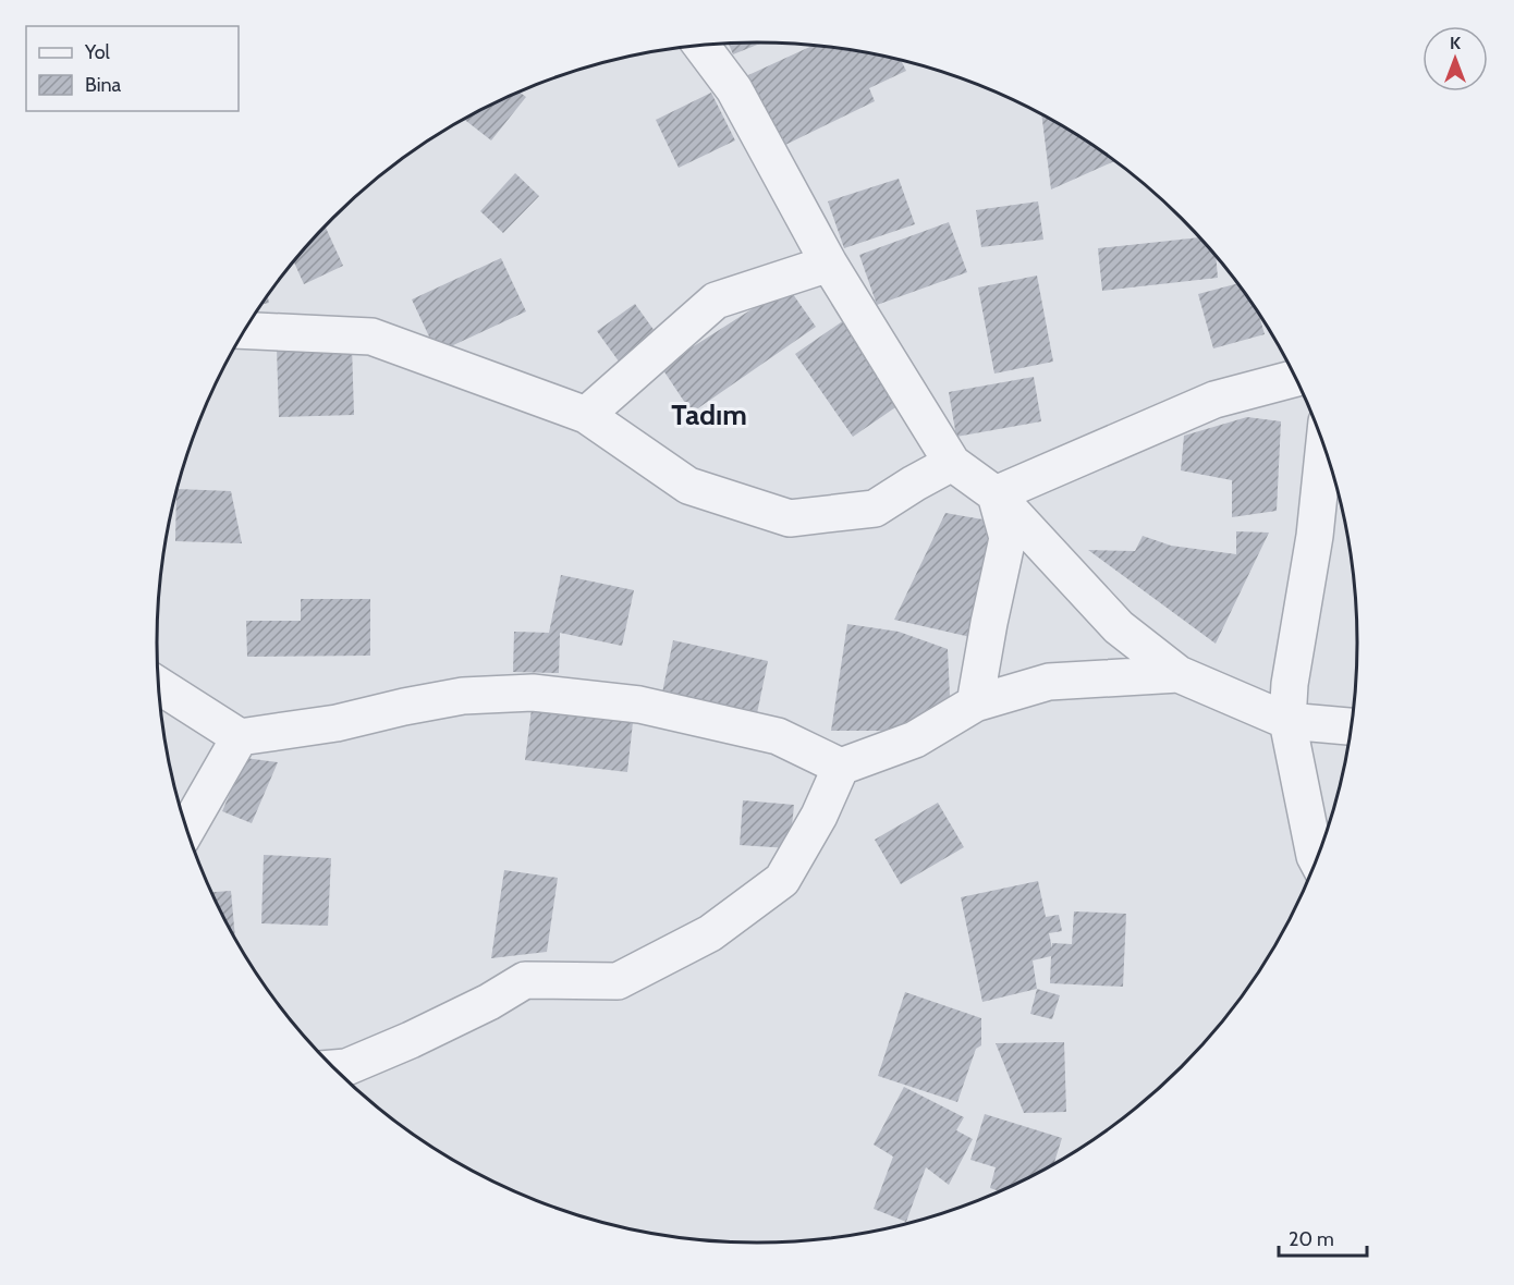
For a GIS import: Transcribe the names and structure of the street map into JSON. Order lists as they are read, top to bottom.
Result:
{
  "districts": ["Tadım"],
  "legend": ["Yol", "Bina"],
  "scale_bar": "20 m",
  "north": "top"
}
